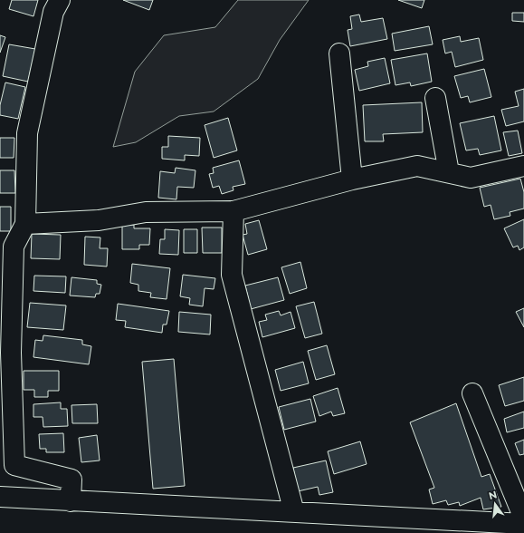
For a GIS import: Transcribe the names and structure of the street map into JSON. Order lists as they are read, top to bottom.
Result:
{
  "north": "top"
}
